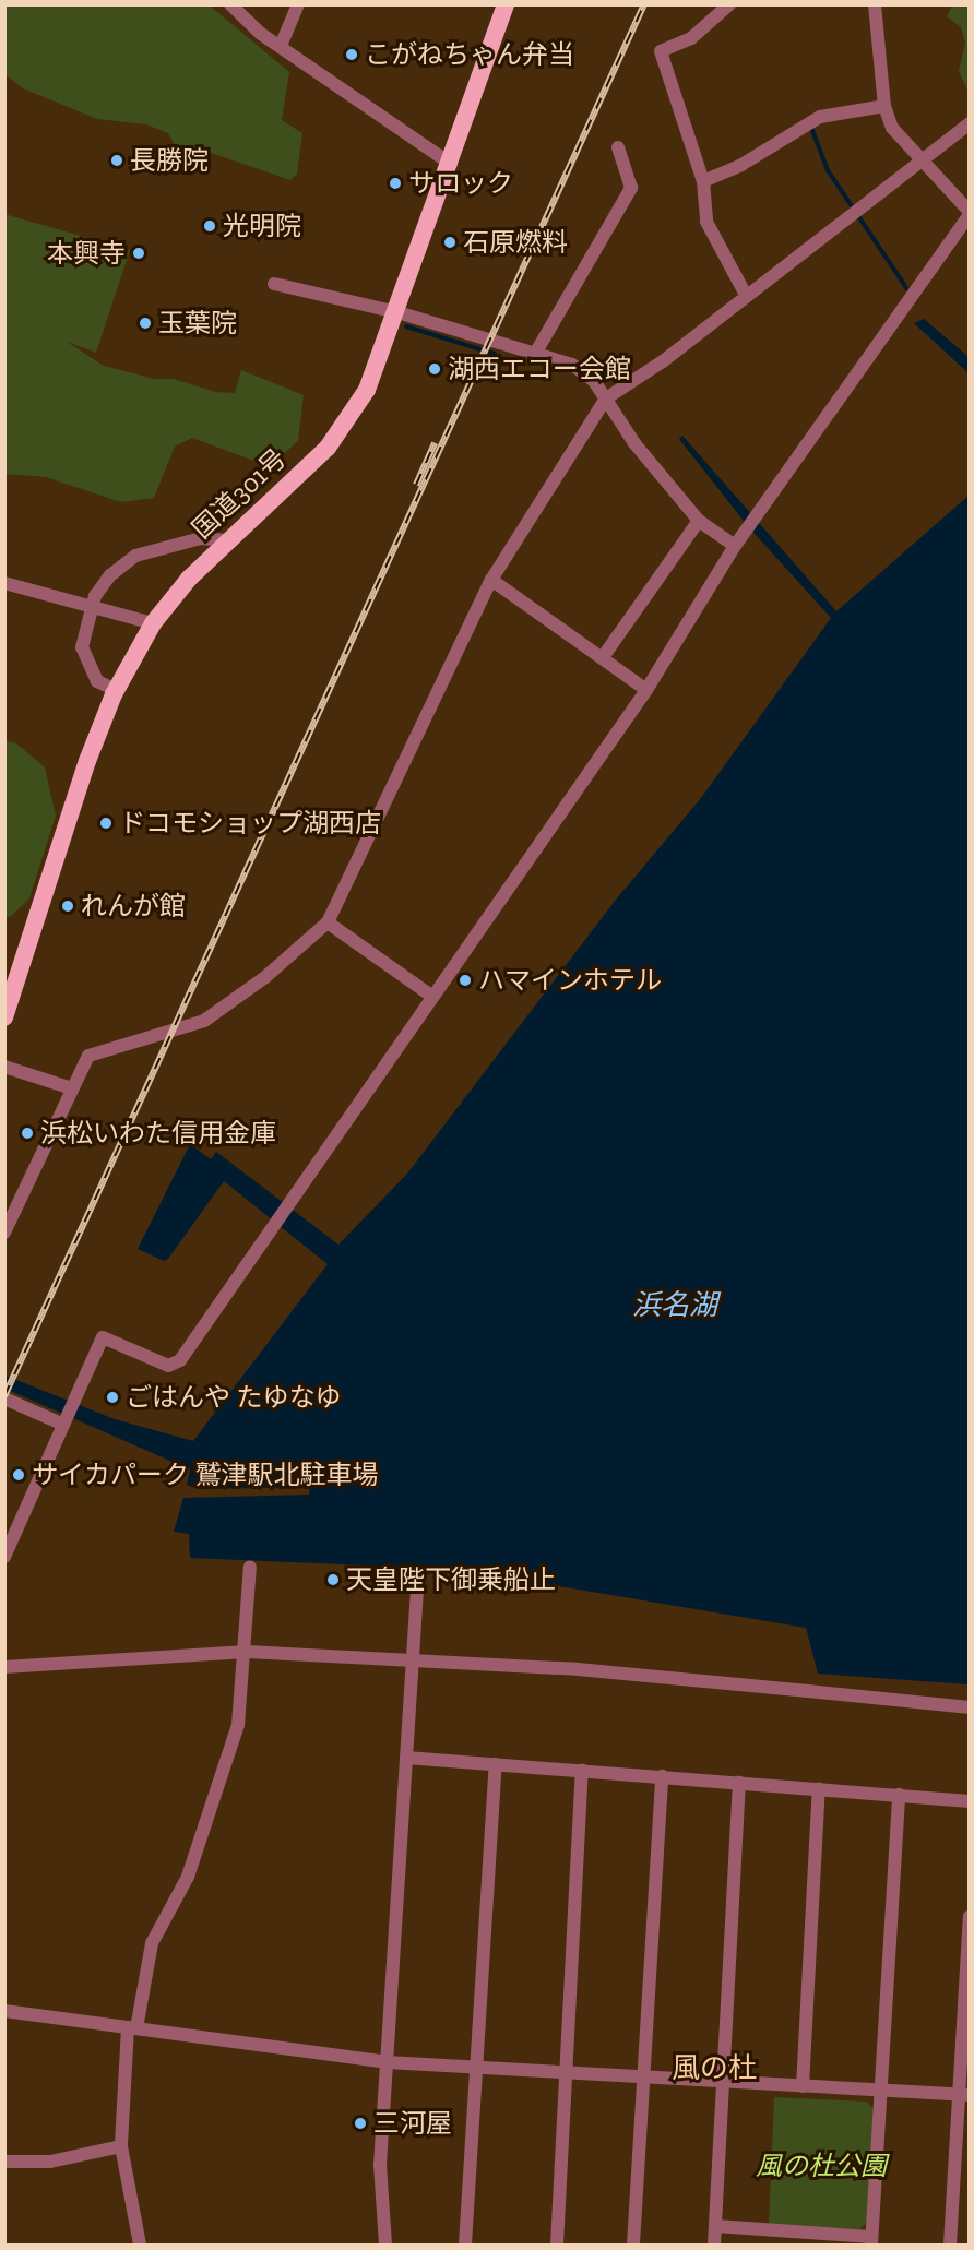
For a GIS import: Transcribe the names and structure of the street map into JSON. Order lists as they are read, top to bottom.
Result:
{
  "streets": {
    "highway": ["国道301号"]
  },
  "districts": ["風の杜"],
  "water": ["浜名湖"],
  "parks": ["風の杜公園"],
  "places": [
    "こがねちゃん弁当",
    "長勝院",
    "サロック",
    "光明院",
    "石原燃料",
    "本興寺",
    "玉葉院",
    "湖西エコー会館",
    "ドコモショップ湖西店",
    "れんが館",
    "ハマインホテル",
    "浜松いわた信用金庫",
    "ごはんや たゆなゆ",
    "サイカパーク 鷲津駅北駐車場",
    "天皇陛下御乗船止",
    "三河屋"
  ]
}
